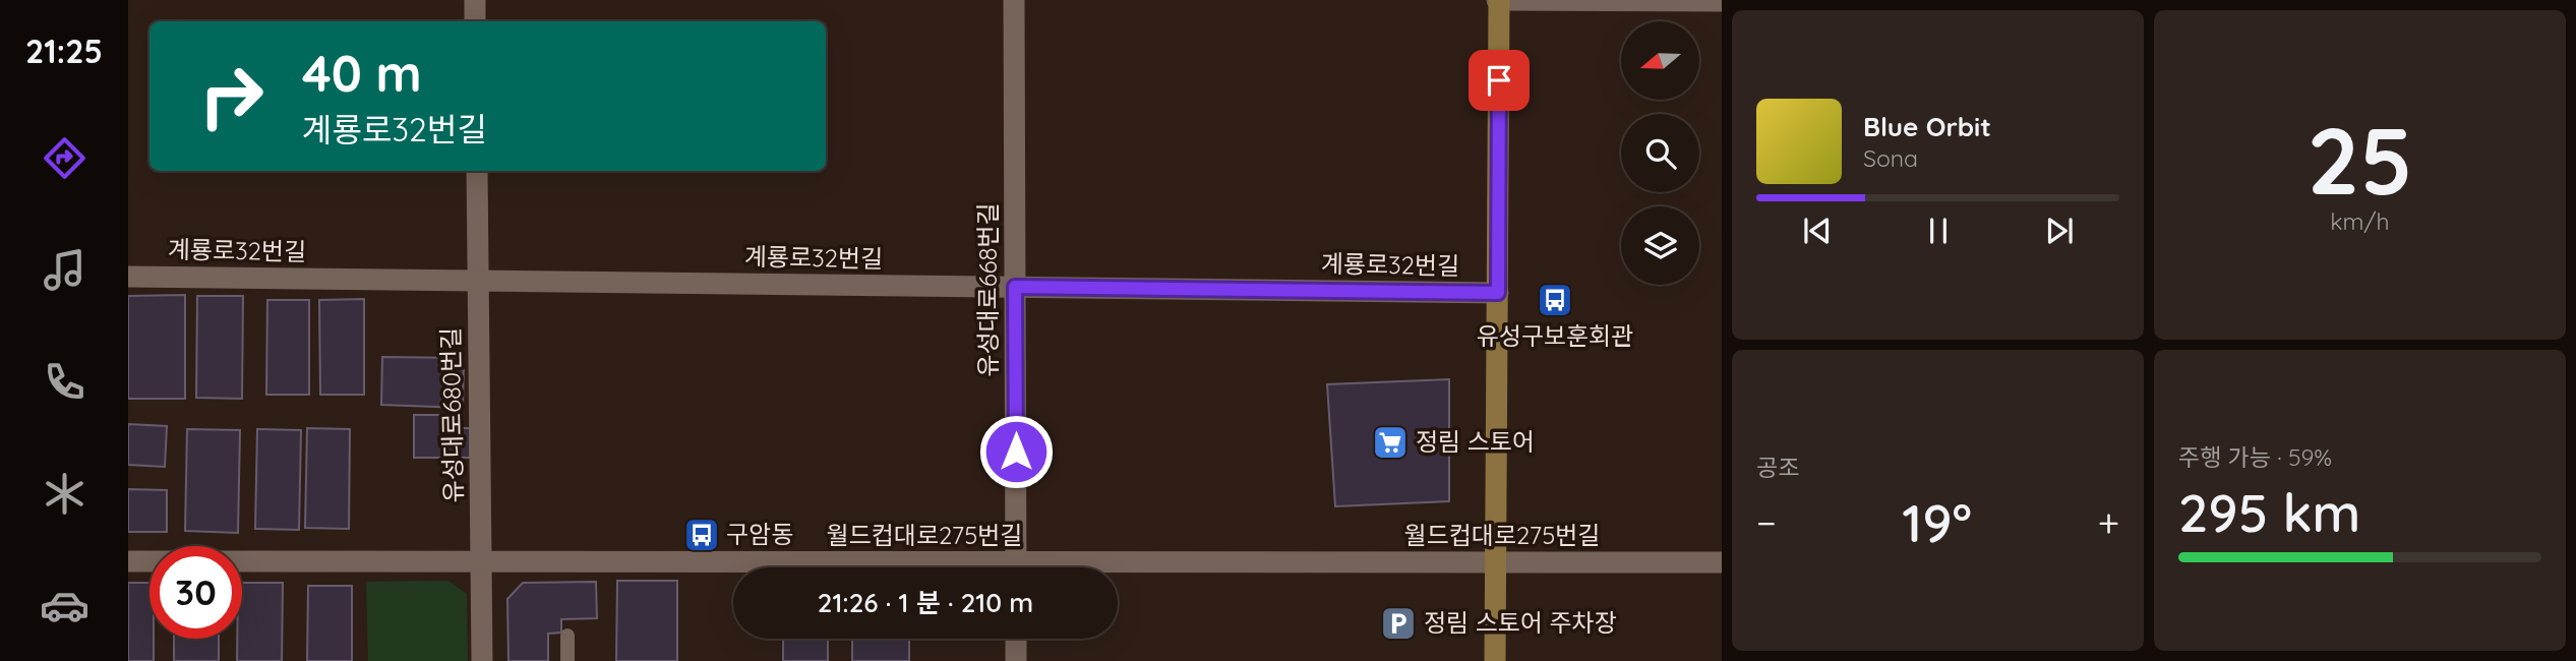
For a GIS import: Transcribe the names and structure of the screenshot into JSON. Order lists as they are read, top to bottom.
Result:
{
  "streets": {
    "street": [
      "계룡로32번길",
      "유성대로668번길",
      "유성대로680번길",
      "월드컵대로275번길"
    ]
  },
  "crossings": [
    ["계룡로32번길", "유성대로668번길"],
    ["계룡로32번길", "유성대로680번길"],
    ["유성대로680번길", "월드컵대로275번길"]
  ],
  "places": {
    "bus stop": ["유성구보훈회관", "구암동"],
    "supermarket": ["정림 스토어"],
    "parking": ["정림 스토어 주차장"]
  },
  "north": "left",
  "page": {
    "tabs": "21:25",
    "tile": [
      ["25", "km/h"],
      "공조",
      ["주행 가능 · 59%", "295 km"]
    ],
    "turn": ["40 m", "계룡로32번길"],
    "song": ["Blue Orbit", "Sona"],
    "heat": ["−", "19°", "+"],
    "limit": "30",
    "trip": "21:26 · 1 분 · 210 m"
  }
}
